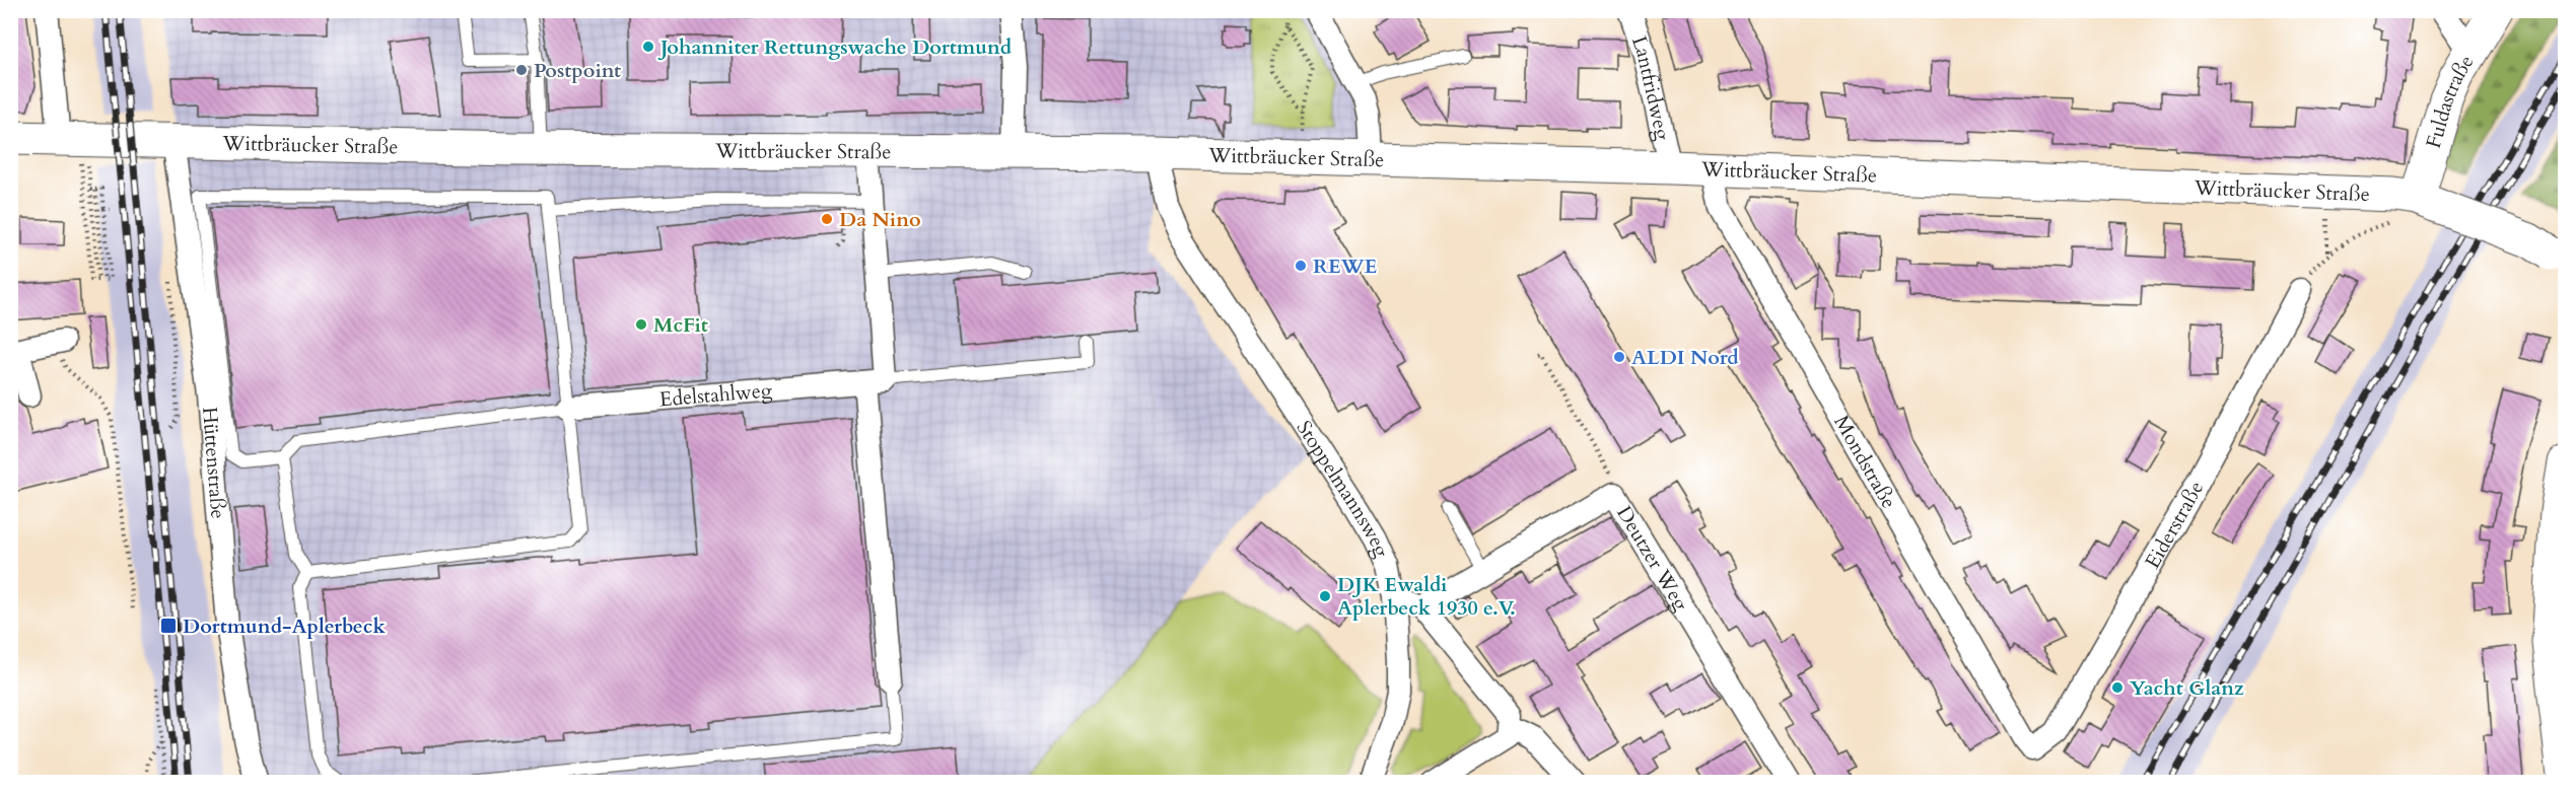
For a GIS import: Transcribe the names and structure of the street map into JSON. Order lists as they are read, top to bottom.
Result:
{
  "streets": {
    "main road": ["Fuldastraße", "Wittbräucker Straße"],
    "street": [
      "Lantfridweg",
      "Edelstahlweg",
      "Hüttenstraße",
      "Mondstraße",
      "Stoppelmannsweg",
      "Eiderstraße",
      "Deutzer Weg"
    ]
  },
  "crossings": [
    ["Lantfridweg", "Wittbräucker Straße"],
    ["Fuldastraße", "Wittbräucker Straße"],
    ["Wittbräucker Straße", "Hüttenstraße"],
    ["Wittbräucker Straße", "Mondstraße"],
    ["Wittbräucker Straße", "Stoppelmannsweg"],
    ["Mondstraße", "Eiderstraße"]
  ],
  "places": {
    "other": [
      "Johanniter Rettungswache Dortmund",
      "Postpoint",
      "Da Nino",
      "REWE",
      "McFit",
      "ALDI Nord",
      "DJK Ewaldi Aplerbeck 1930 e.V.",
      "Yacht Glanz"
    ],
    "transit": ["Dortmund-Aplerbeck"]
  }
}
